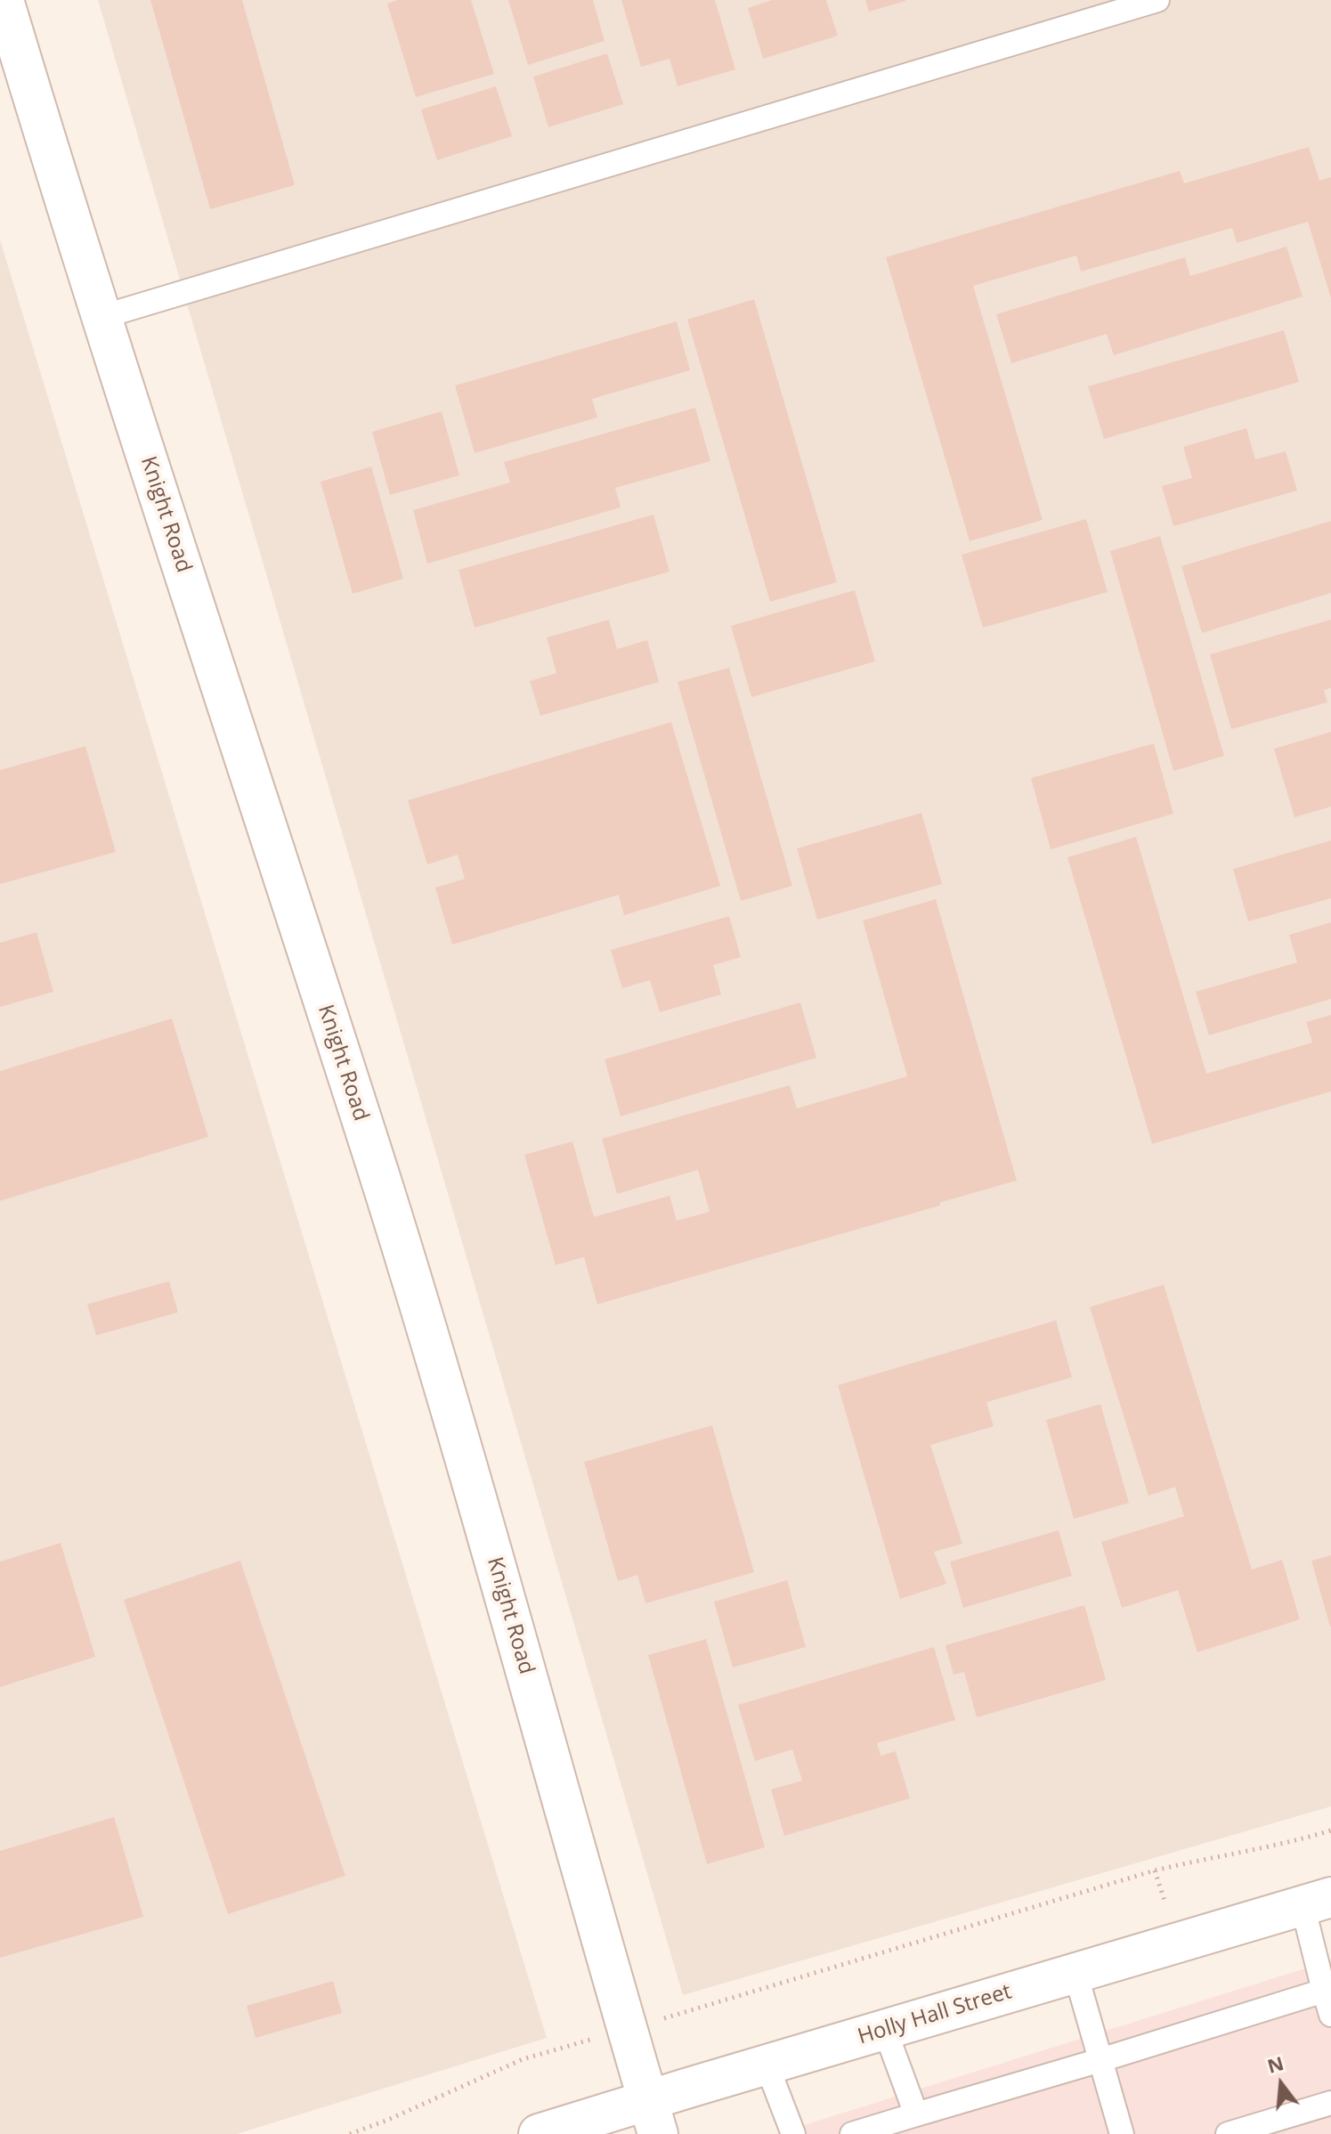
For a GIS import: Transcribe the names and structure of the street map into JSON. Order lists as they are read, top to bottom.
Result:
{
  "streets": {
    "street": ["Knight Road", "Holly Hall Street"]
  },
  "crossings": [
    ["Knight Road", "Holly Hall Street"]
  ],
  "north": "top"
}
